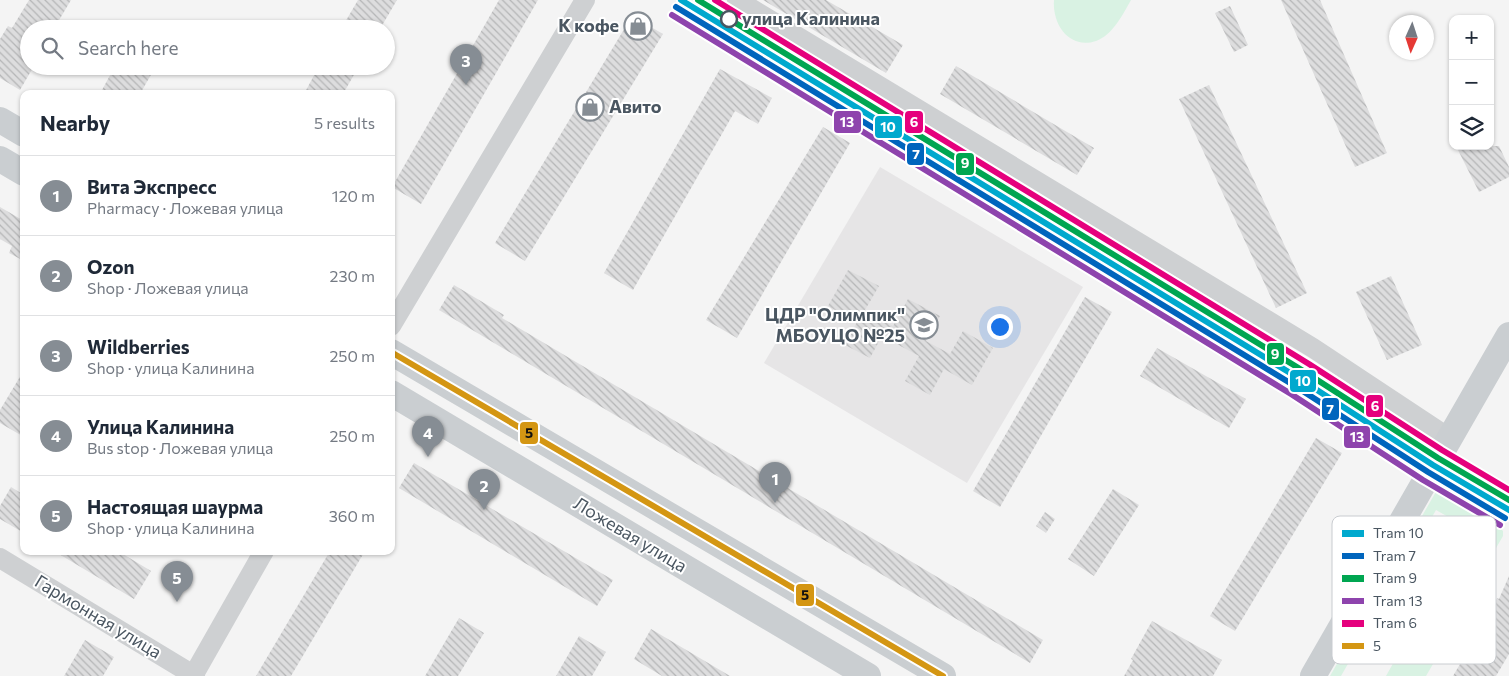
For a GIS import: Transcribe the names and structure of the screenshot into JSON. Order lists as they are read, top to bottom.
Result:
{
  "streets": {
    "main road": ["Ложевая улица"],
    "street": ["Гармонная улица"]
  },
  "places": {
    "other": ["улица Калинина"],
    "shop": ["К кофе", "Авито"],
    "school or university": ["ЦДР \"Олимпик\" МБОУЦО №25"]
  },
  "lines": [
    "tram line 10",
    "tram line 9",
    "tram line 6",
    "tram line 7",
    "tram line 13",
    "transit line 5"
  ],
  "legend": [
    "Tram 10",
    "Tram 7",
    "Tram 9",
    "Tram 13",
    "Tram 6",
    "5"
  ],
  "north": "bottom",
  "page": {
    "map_buttons": ["+", "−"],
    "search": "Search here",
    "pins": [
      "3",
      "4",
      "1",
      "2",
      "5"
    ],
    "heading": ["Nearby", "5 results"],
    "list": [
      {
        "mark": "1",
        "name": "Вита Экспресс",
        "note": "Pharmacy · Ложевая улица",
        "value": "120 m"
      },
      {
        "mark": "2",
        "name": "Ozon",
        "note": "Shop · Ложевая улица",
        "value": "230 m"
      },
      {
        "mark": "3",
        "name": "Wildberries",
        "note": "Shop · улица Калинина",
        "value": "250 m"
      },
      {
        "mark": "4",
        "name": "Улица Калинина",
        "note": "Bus stop · Ложевая улица",
        "value": "250 m"
      },
      {
        "mark": "5",
        "name": "Настоящая шаурма",
        "note": "Shop · улица Калинина",
        "value": "360 m"
      }
    ]
  }
}
